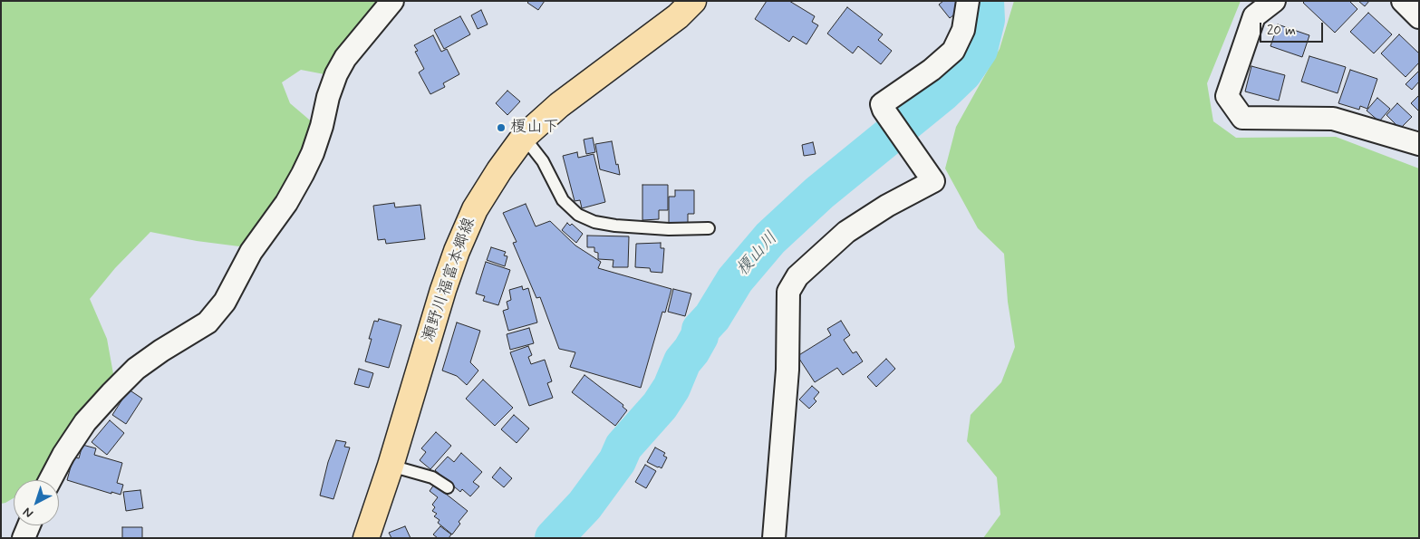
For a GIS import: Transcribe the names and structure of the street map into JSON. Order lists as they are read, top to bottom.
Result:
{
  "streets": {
    "main road": ["瀬野川福富本郷線"]
  },
  "water": ["榎山川"],
  "places": ["榎山下"],
  "scale_bar": "20 m",
  "north": "bottom left"
}
